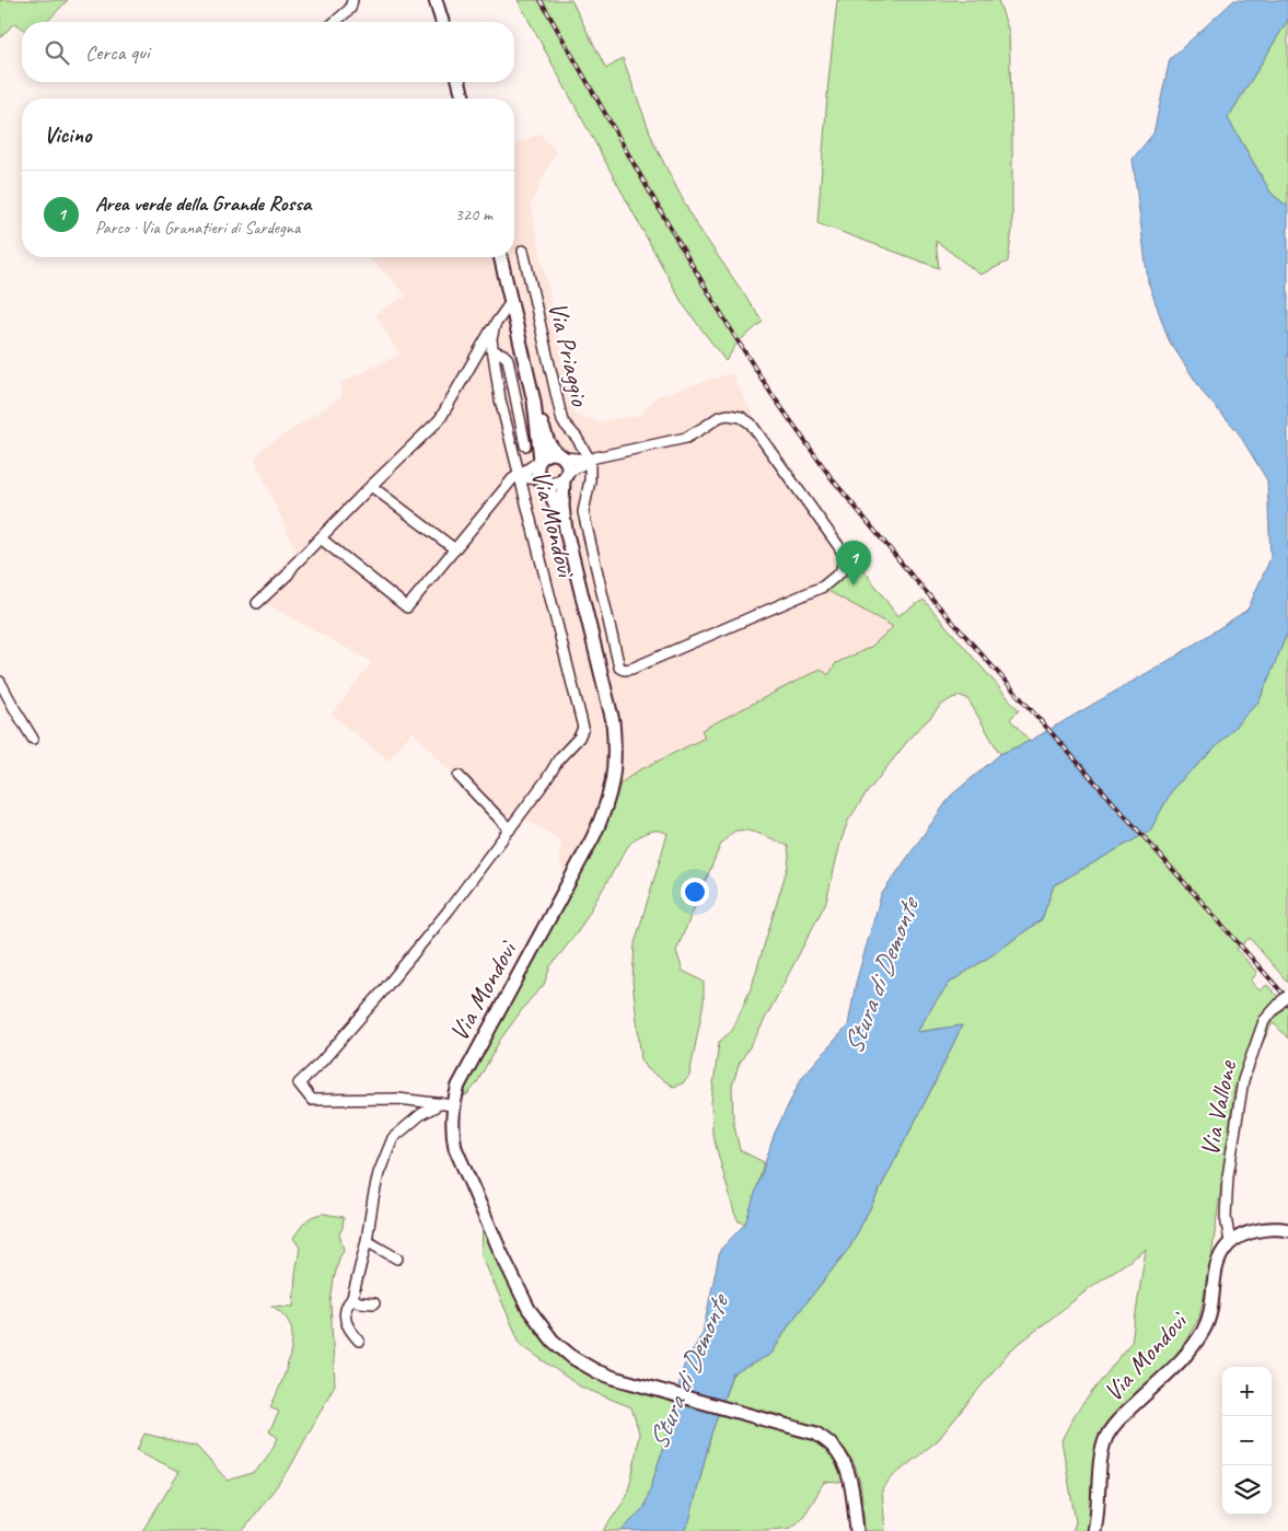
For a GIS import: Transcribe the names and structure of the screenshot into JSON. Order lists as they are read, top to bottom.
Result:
{
  "streets": {
    "main road": ["Via Mondovì"],
    "street": ["Via Priaggio", "Via Vallone"]
  },
  "crossings": [
    ["Via Mondovì", "Via Vallone"]
  ],
  "water": ["Stura di Demonte"],
  "page": {
    "search": "Cerca qui",
    "heading": "Vicino",
    "list": [
      {
        "mark": "1",
        "name": "Area verde della Grande Rossa",
        "note": "Parco · Via Granatieri di Sardegna",
        "value": "320 m"
      }
    ],
    "pins": "1",
    "map_buttons": ["+", "−"]
  }
}
